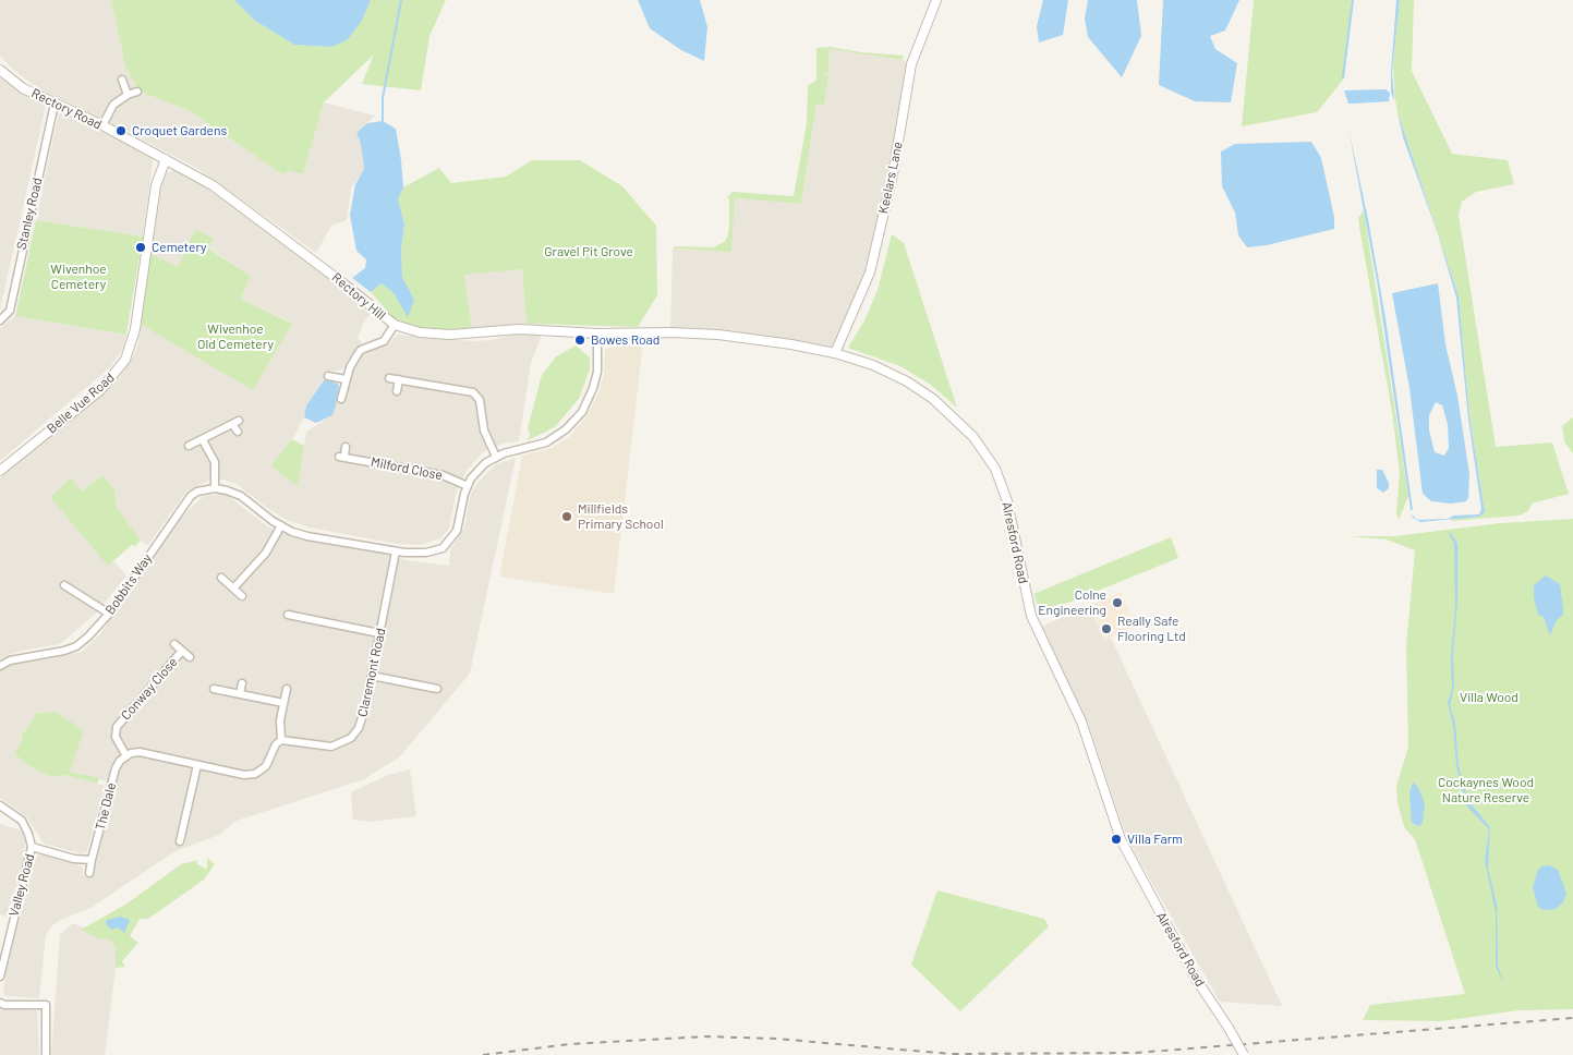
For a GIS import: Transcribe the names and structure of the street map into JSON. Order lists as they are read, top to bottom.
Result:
{
  "streets": {
    "street": [
      "Rectory Road",
      "Keelars Lane",
      "Stanley Road",
      "Rectory Hill",
      "Belle Vue Road",
      "Milford Close",
      "Alresford Road",
      "Bobbits Way",
      "Claremont Road",
      "Conway Close",
      "The Dale",
      "Valley Road"
    ]
  },
  "crossings": [
    ["Rectory Road", "Stanley Road"],
    ["Rectory Road", "Rectory Hill"],
    ["Rectory Road", "Belle Vue Road"],
    ["Keelars Lane", "Alresford Road"],
    ["Rectory Hill", "Belle Vue Road"],
    ["Rectory Hill", "Alresford Road"],
    ["Conway Close", "The Dale"]
  ],
  "parks": [
    "Gravel Pit Grove",
    "Wivenhoe Cemetery",
    "Wivenhoe Old Cemetery",
    "Villa Wood",
    "Cockaynes Wood Nature Reserve"
  ],
  "places": [
    "Croquet Gardens",
    "Cemetery",
    "Bowes Road",
    "Millfields Primary School",
    "Colne Engineering",
    "Really Safe Flooring Ltd",
    "Villa Farm"
  ]
}
